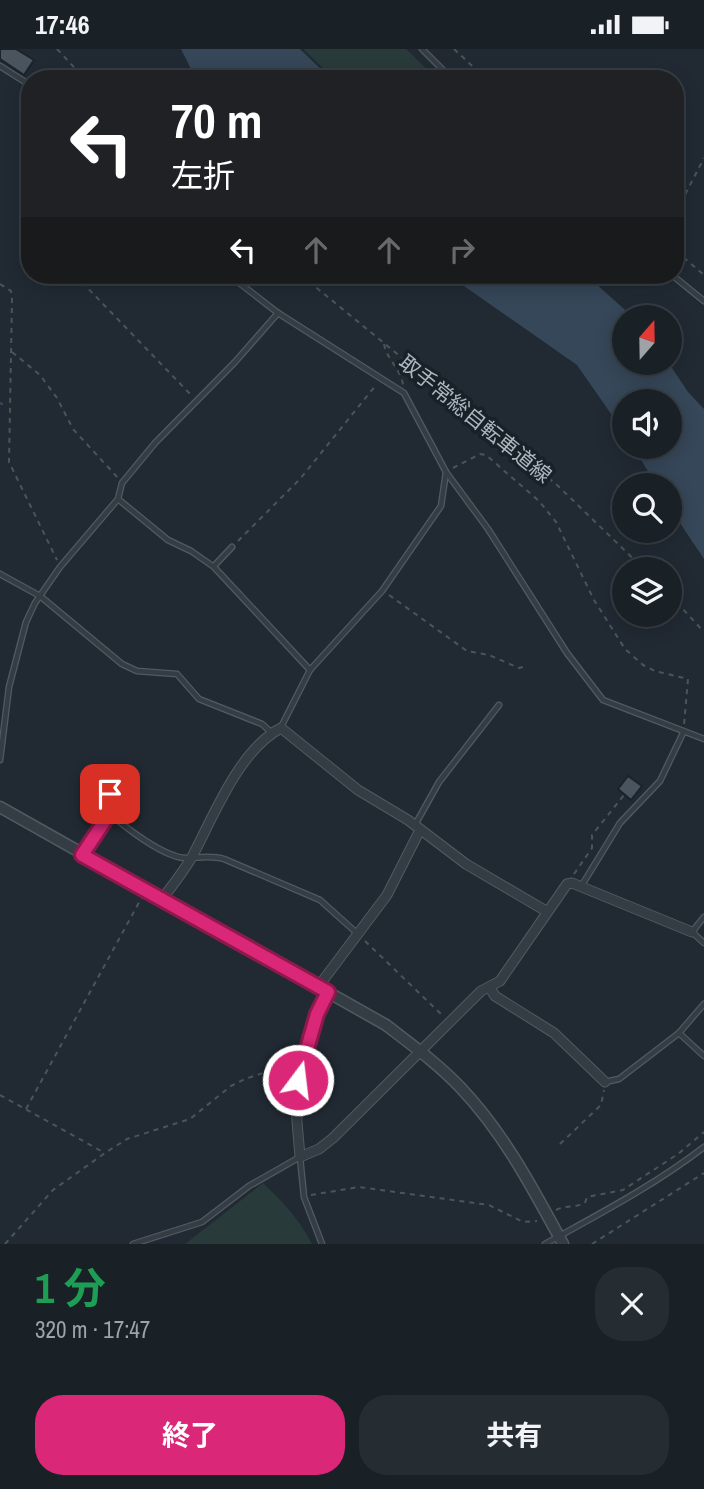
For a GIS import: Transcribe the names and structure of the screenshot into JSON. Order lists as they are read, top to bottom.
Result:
{
  "streets": {
    "path": ["取手常総自転車道線"]
  },
  "north": "top",
  "page": {
    "status": "17:46",
    "turn": ["70 m", "左折"],
    "heading": ["1 分", "320 m · 17:47"],
    "buttons": ["終了", "共有"]
  }
}
